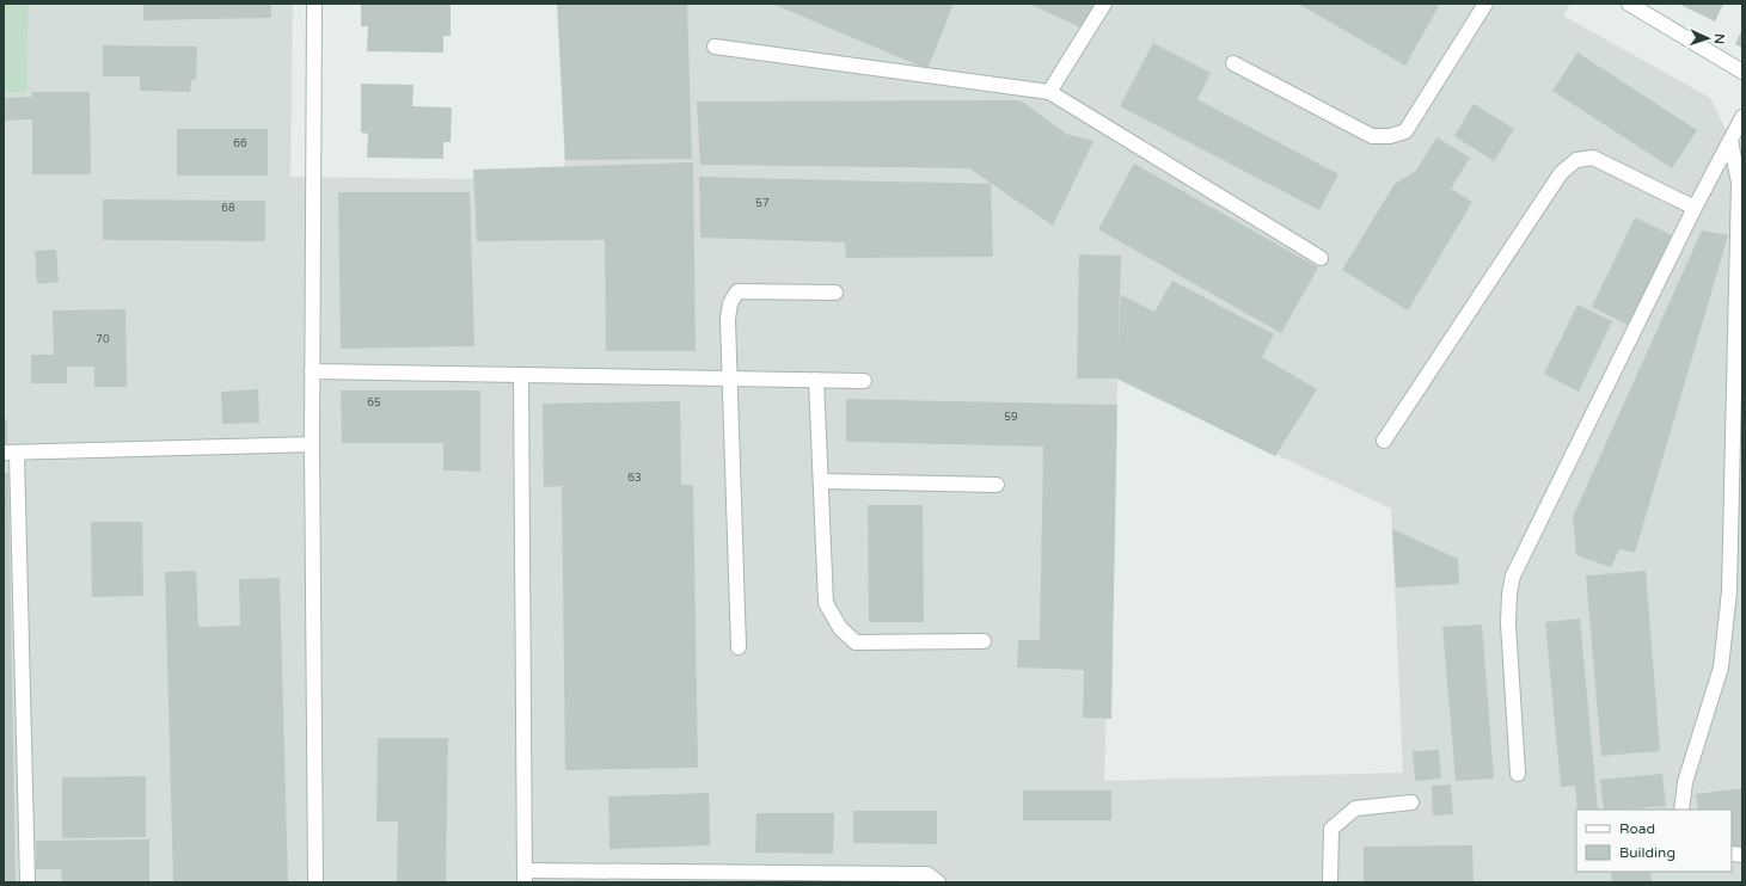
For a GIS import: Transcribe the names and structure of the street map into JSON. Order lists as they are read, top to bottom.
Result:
{
  "house_numbers": [
    "66",
    "57",
    "68",
    "70",
    "65",
    "59",
    "63"
  ],
  "legend": ["Road", "Building"],
  "north": "right"
}
